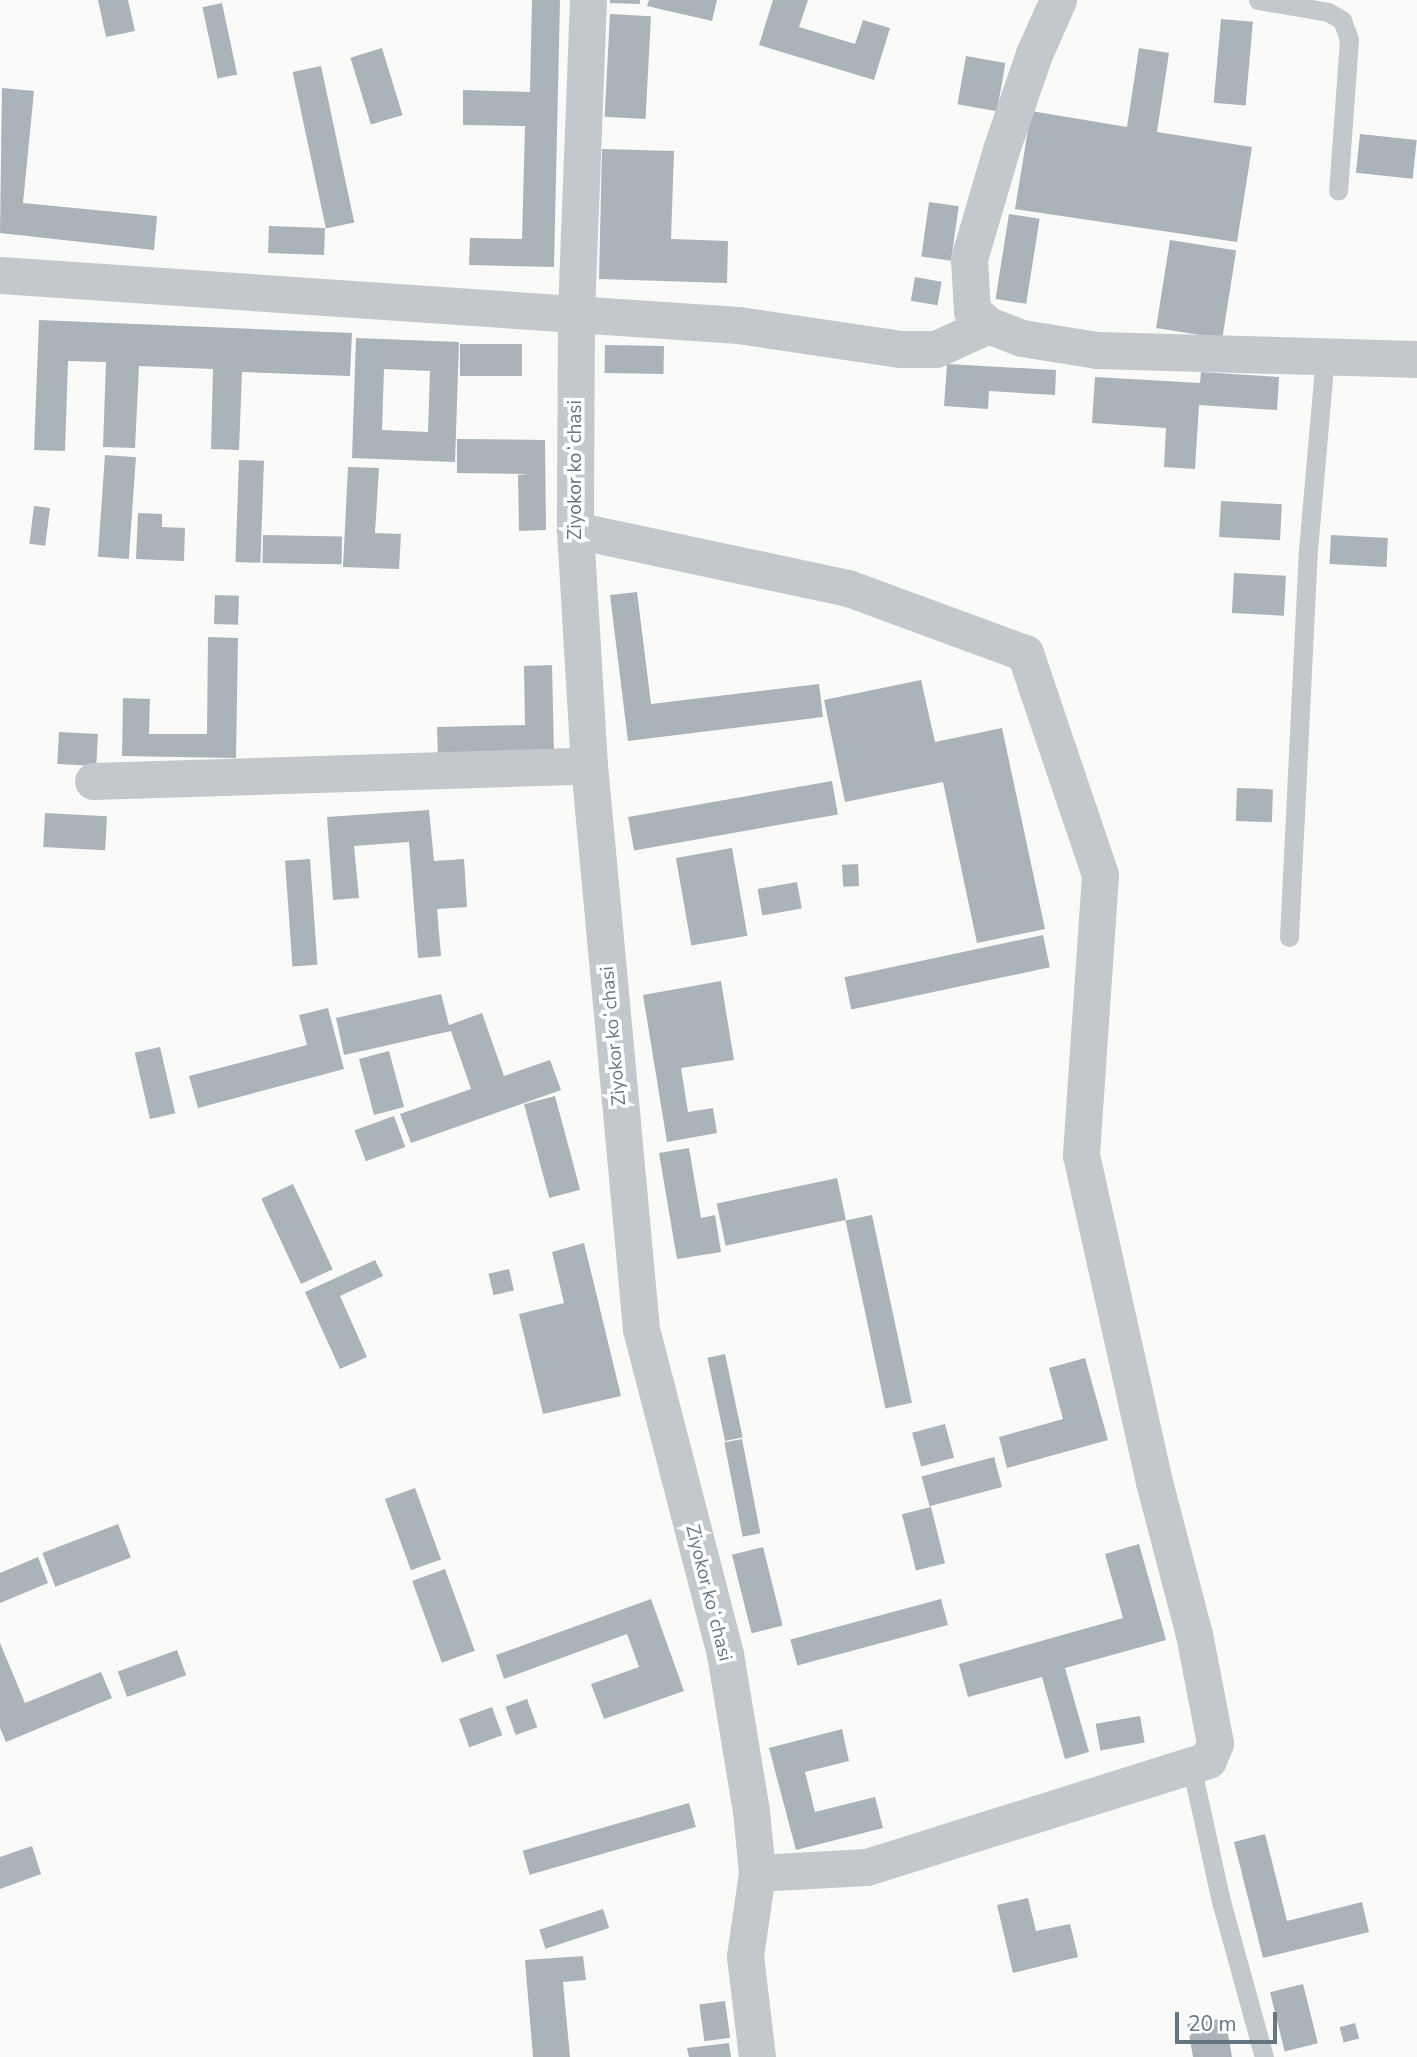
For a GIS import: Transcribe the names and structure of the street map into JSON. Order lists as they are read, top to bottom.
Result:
{
  "streets": {
    "street": ["Ziyokor koʻchasi"]
  },
  "scale_bar": "20 m"
}
